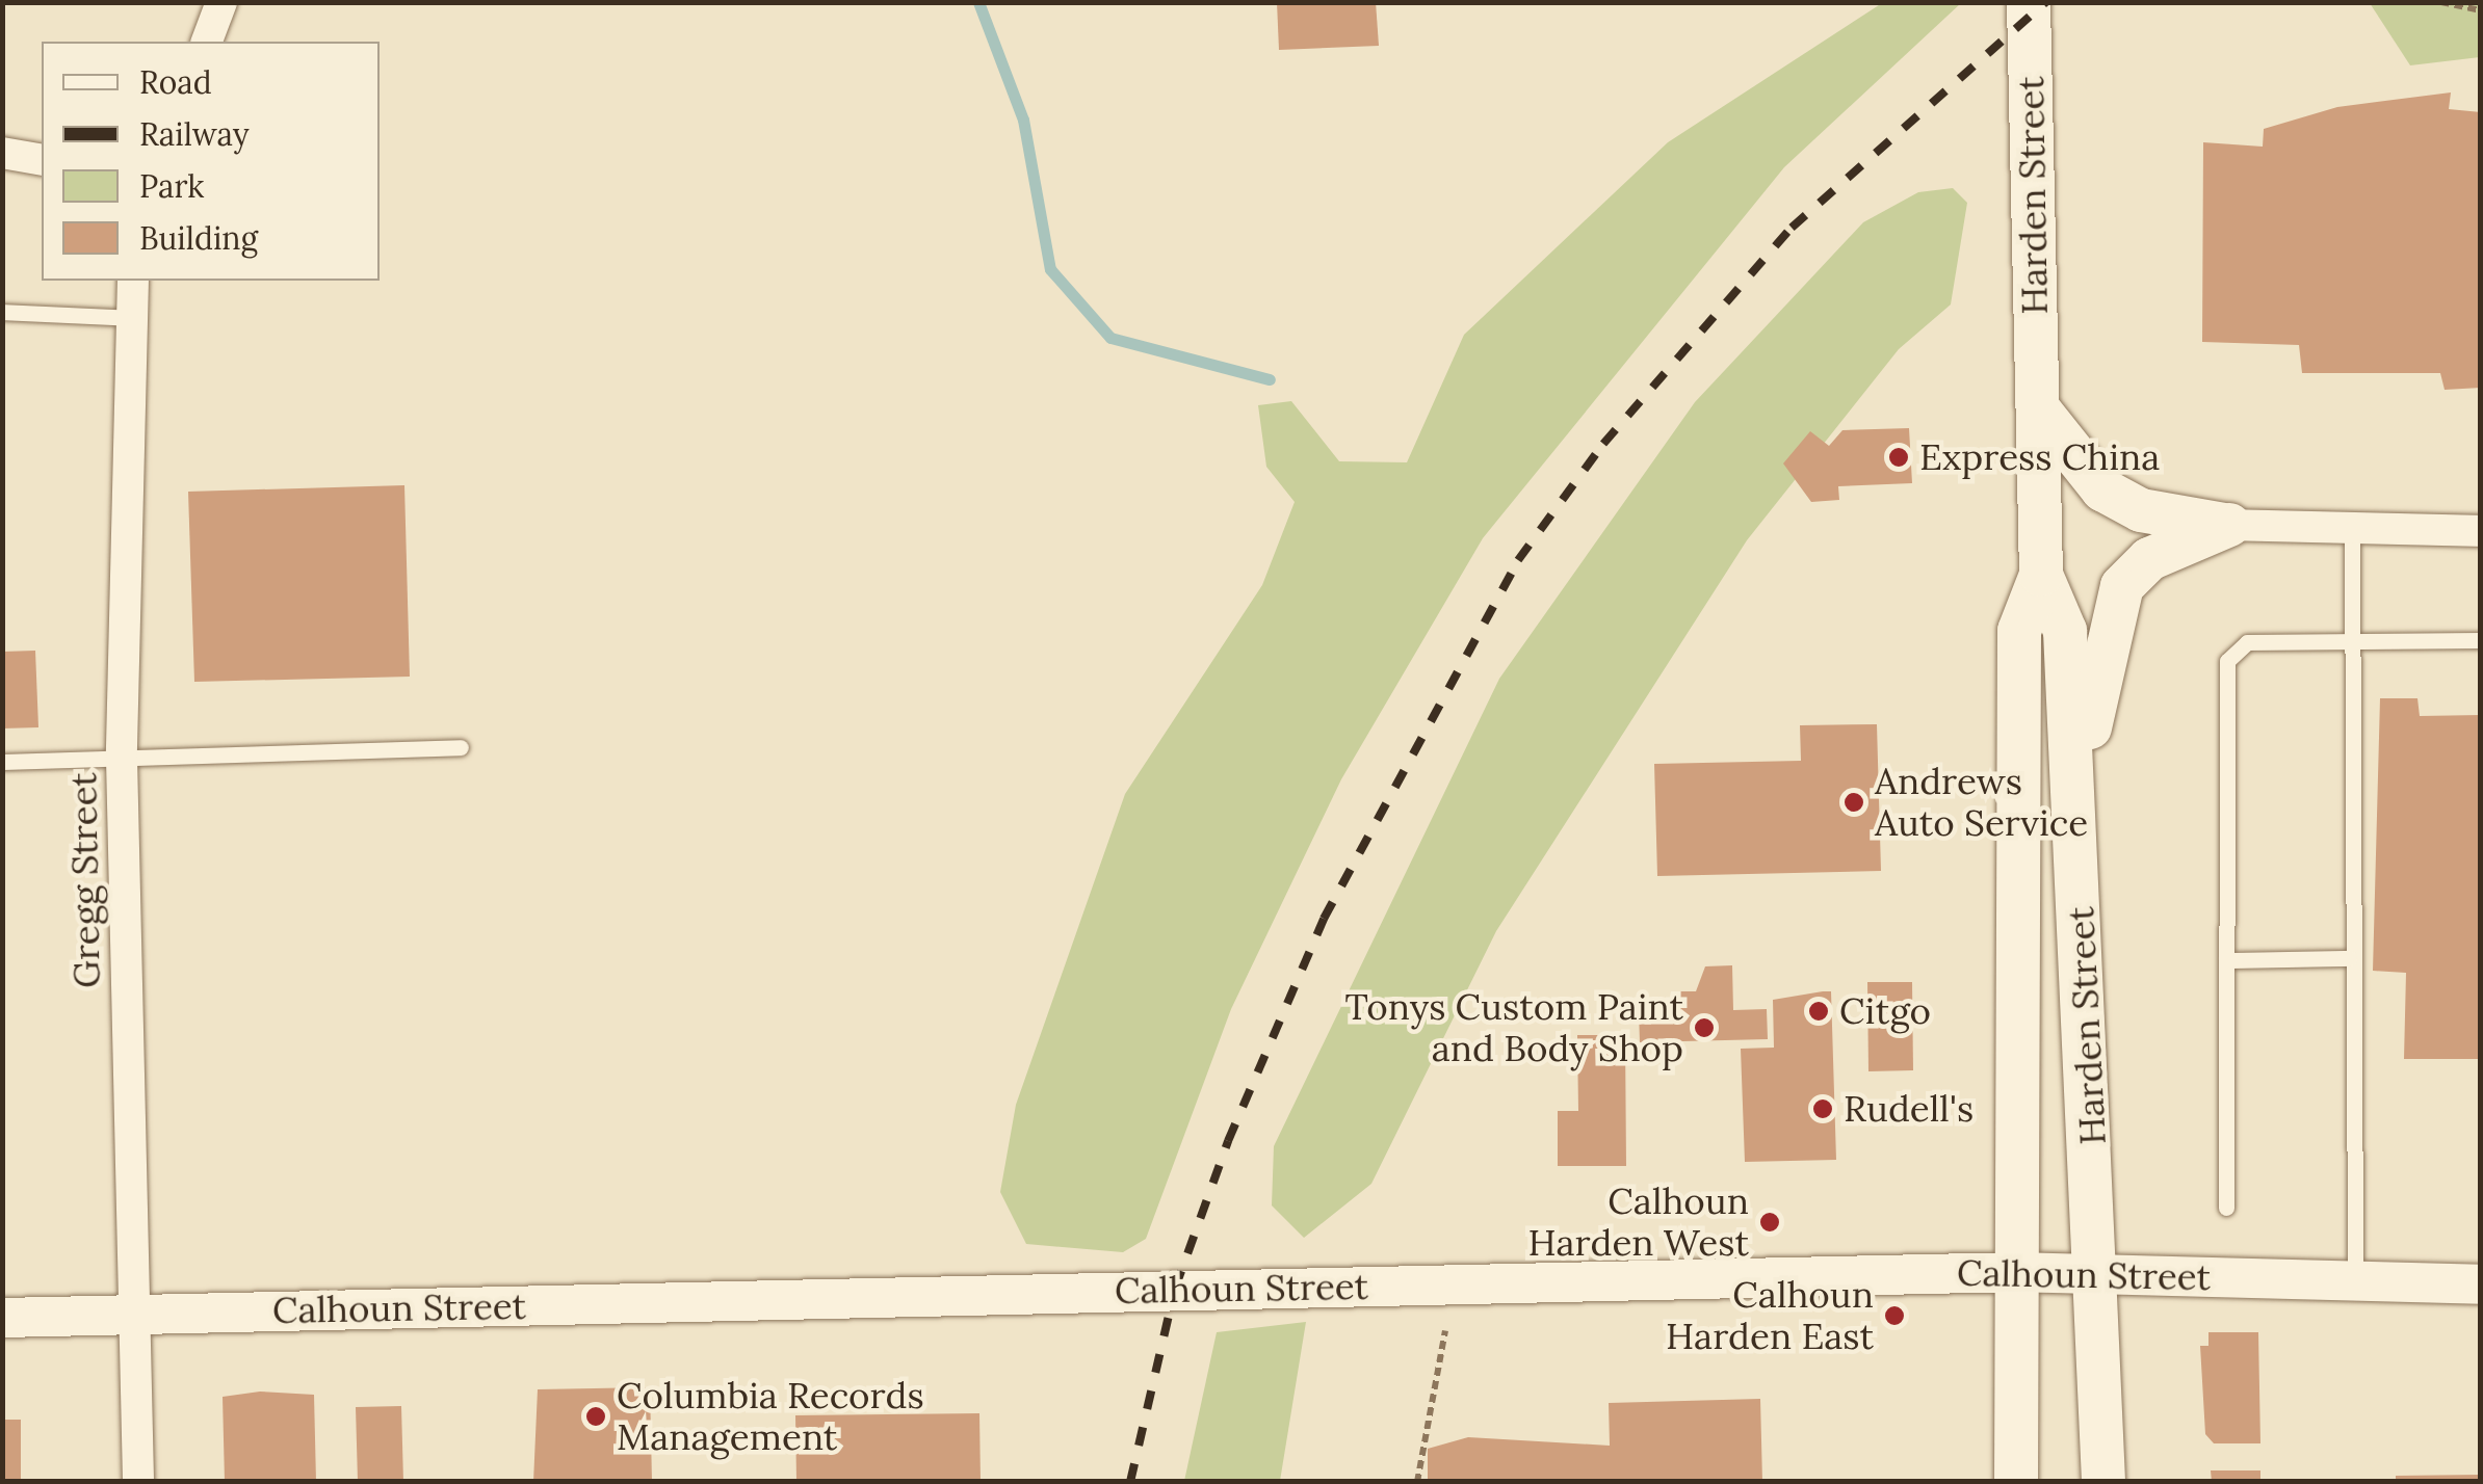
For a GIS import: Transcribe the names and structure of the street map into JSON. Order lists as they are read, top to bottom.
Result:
{
  "streets": {
    "main road": ["Harden Street"],
    "street": ["Gregg Street", "Calhoun Street"]
  },
  "crossings": [
    ["Harden Street", "Calhoun Street"],
    ["Gregg Street", "Calhoun Street"]
  ],
  "places": [
    "Express China",
    "Andrews Auto Service",
    "Citgo",
    "Tonys Custom Paint and Body Shop",
    "Rudell's",
    "Calhoun Harden West",
    "Calhoun Harden East",
    "Columbia Records Management"
  ],
  "legend": [
    "Road",
    "Railway",
    "Park",
    "Building"
  ]
}
